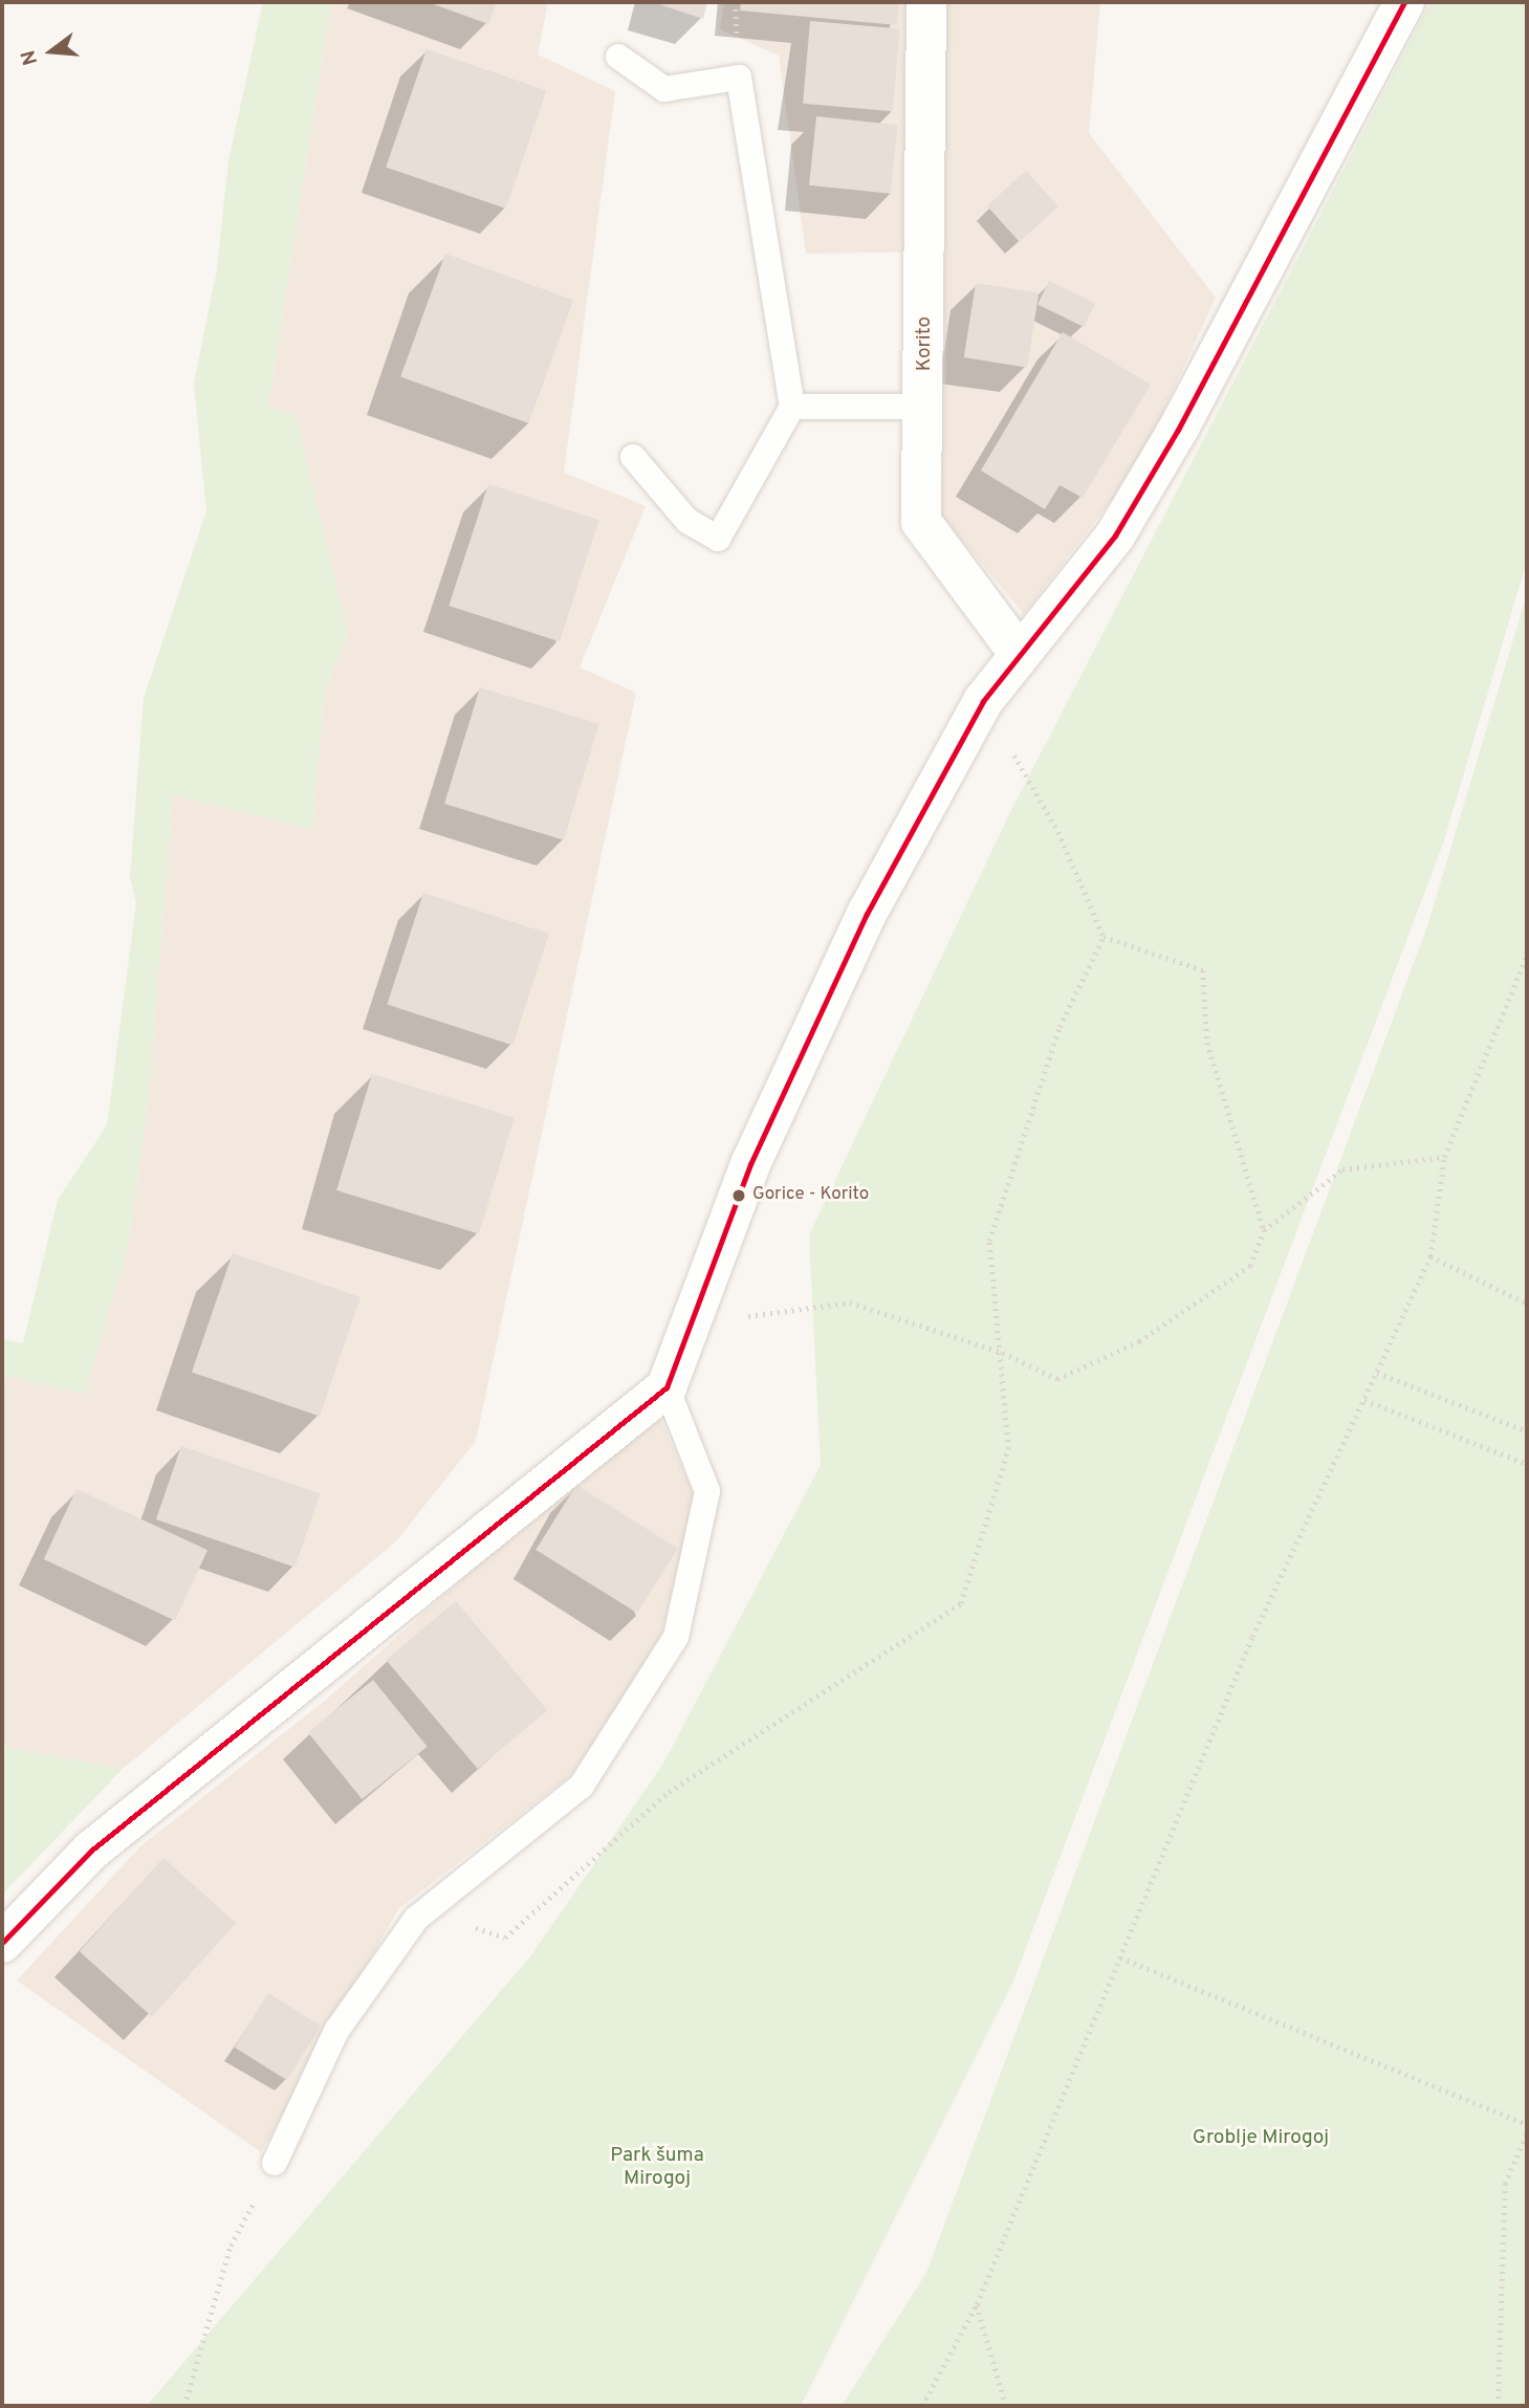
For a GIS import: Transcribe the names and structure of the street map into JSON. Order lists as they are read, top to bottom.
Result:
{
  "streets": {
    "street": ["Korito"]
  },
  "parks": ["Groblje Mirogoj", "Park šuma Mirogoj"],
  "places": ["Gorice - Korito"],
  "north": "left"
}
